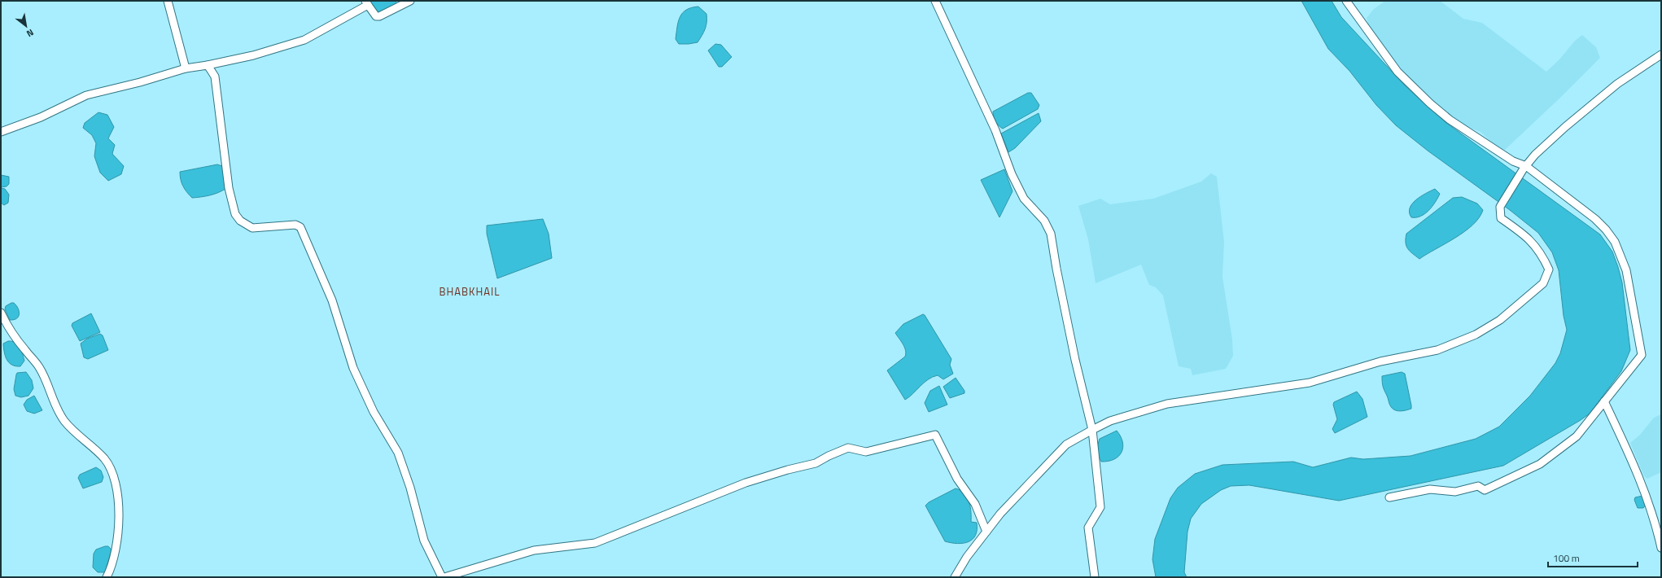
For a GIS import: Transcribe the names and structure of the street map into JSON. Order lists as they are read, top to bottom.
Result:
{
  "districts": ["BHABKHAIL"],
  "scale_bar": "100 m",
  "north": "bottom right"
}
